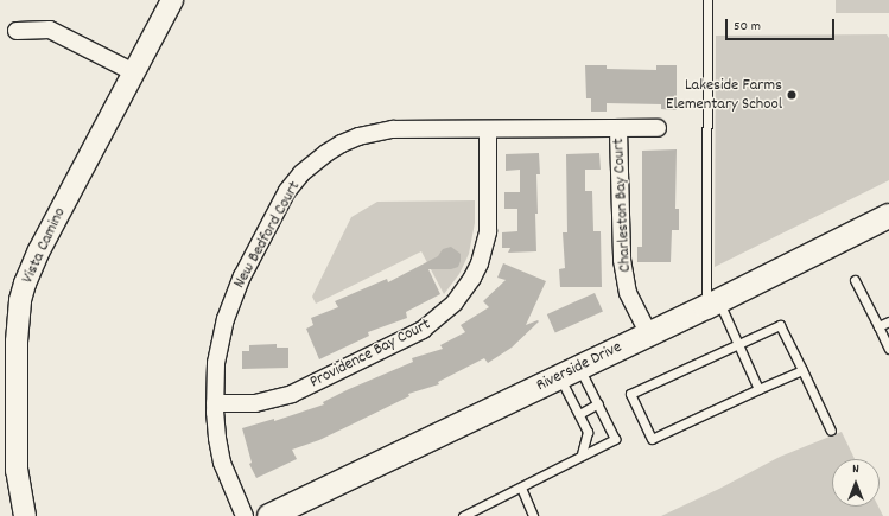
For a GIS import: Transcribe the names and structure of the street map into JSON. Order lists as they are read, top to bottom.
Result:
{
  "streets": {
    "main road": ["Riverside Drive"],
    "street": [
      "Charleston Bay Court",
      "New Bedford Court",
      "Vista Camino",
      "Providence Bay Court"
    ]
  },
  "crossings": [
    ["Charleston Bay Court", "New Bedford Court"],
    ["Charleston Bay Court", "Riverside Drive"],
    ["New Bedford Court", "Providence Bay Court"]
  ],
  "places": ["Lakeside Farms Elementary School"],
  "scale_bar": "50 m",
  "north": "top"
}
